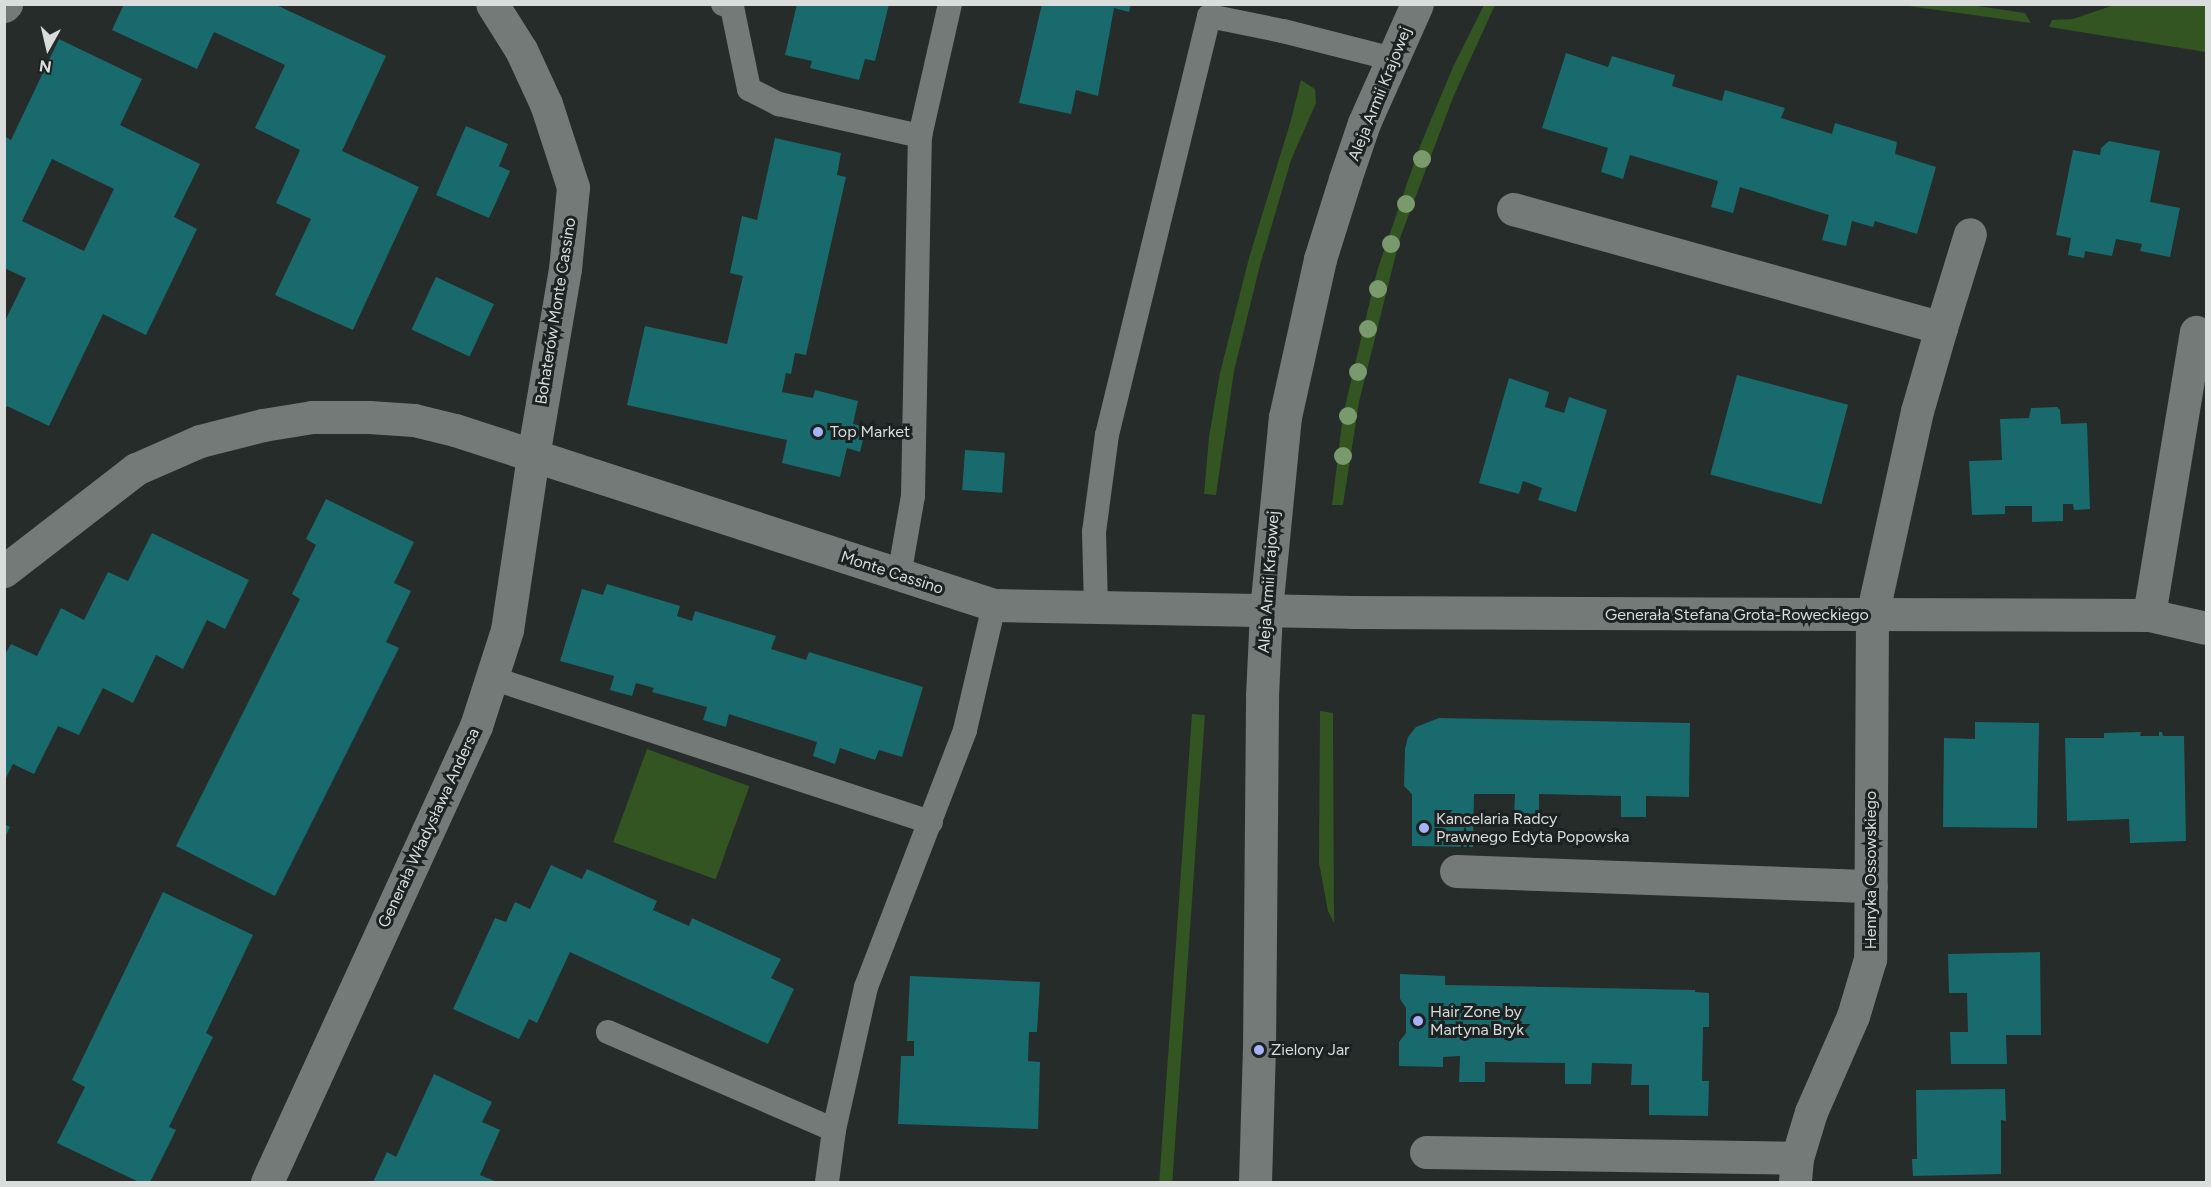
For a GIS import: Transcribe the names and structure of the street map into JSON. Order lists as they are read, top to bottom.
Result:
{
  "streets": {
    "street": [
      "Aleja Armii Krajowej",
      "Bohaterów Monte Cassino",
      "Monte Cassino",
      "Generała Stefana Grota-Roweckiego",
      "Generała Władysława Andersa",
      "Henryka Ossowskiego"
    ]
  },
  "crossings": [
    ["Aleja Armii Krajowej", "Monte Cassino"],
    ["Aleja Armii Krajowej", "Generała Stefana Grota-Roweckiego"],
    ["Bohaterów Monte Cassino", "Monte Cassino"],
    ["Bohaterów Monte Cassino", "Generała Władysława Andersa"],
    ["Monte Cassino", "Generała Stefana Grota-Roweckiego"],
    ["Monte Cassino", "Generała Władysława Andersa"],
    ["Generała Stefana Grota-Roweckiego", "Henryka Ossowskiego"]
  ],
  "places": [
    "Top Market",
    "Kancelaria Radcy Prawnego Edyta Popowska",
    "Hair Zone by Martyna Bryk",
    "Zielony Jar"
  ],
  "north": "bottom"
}
